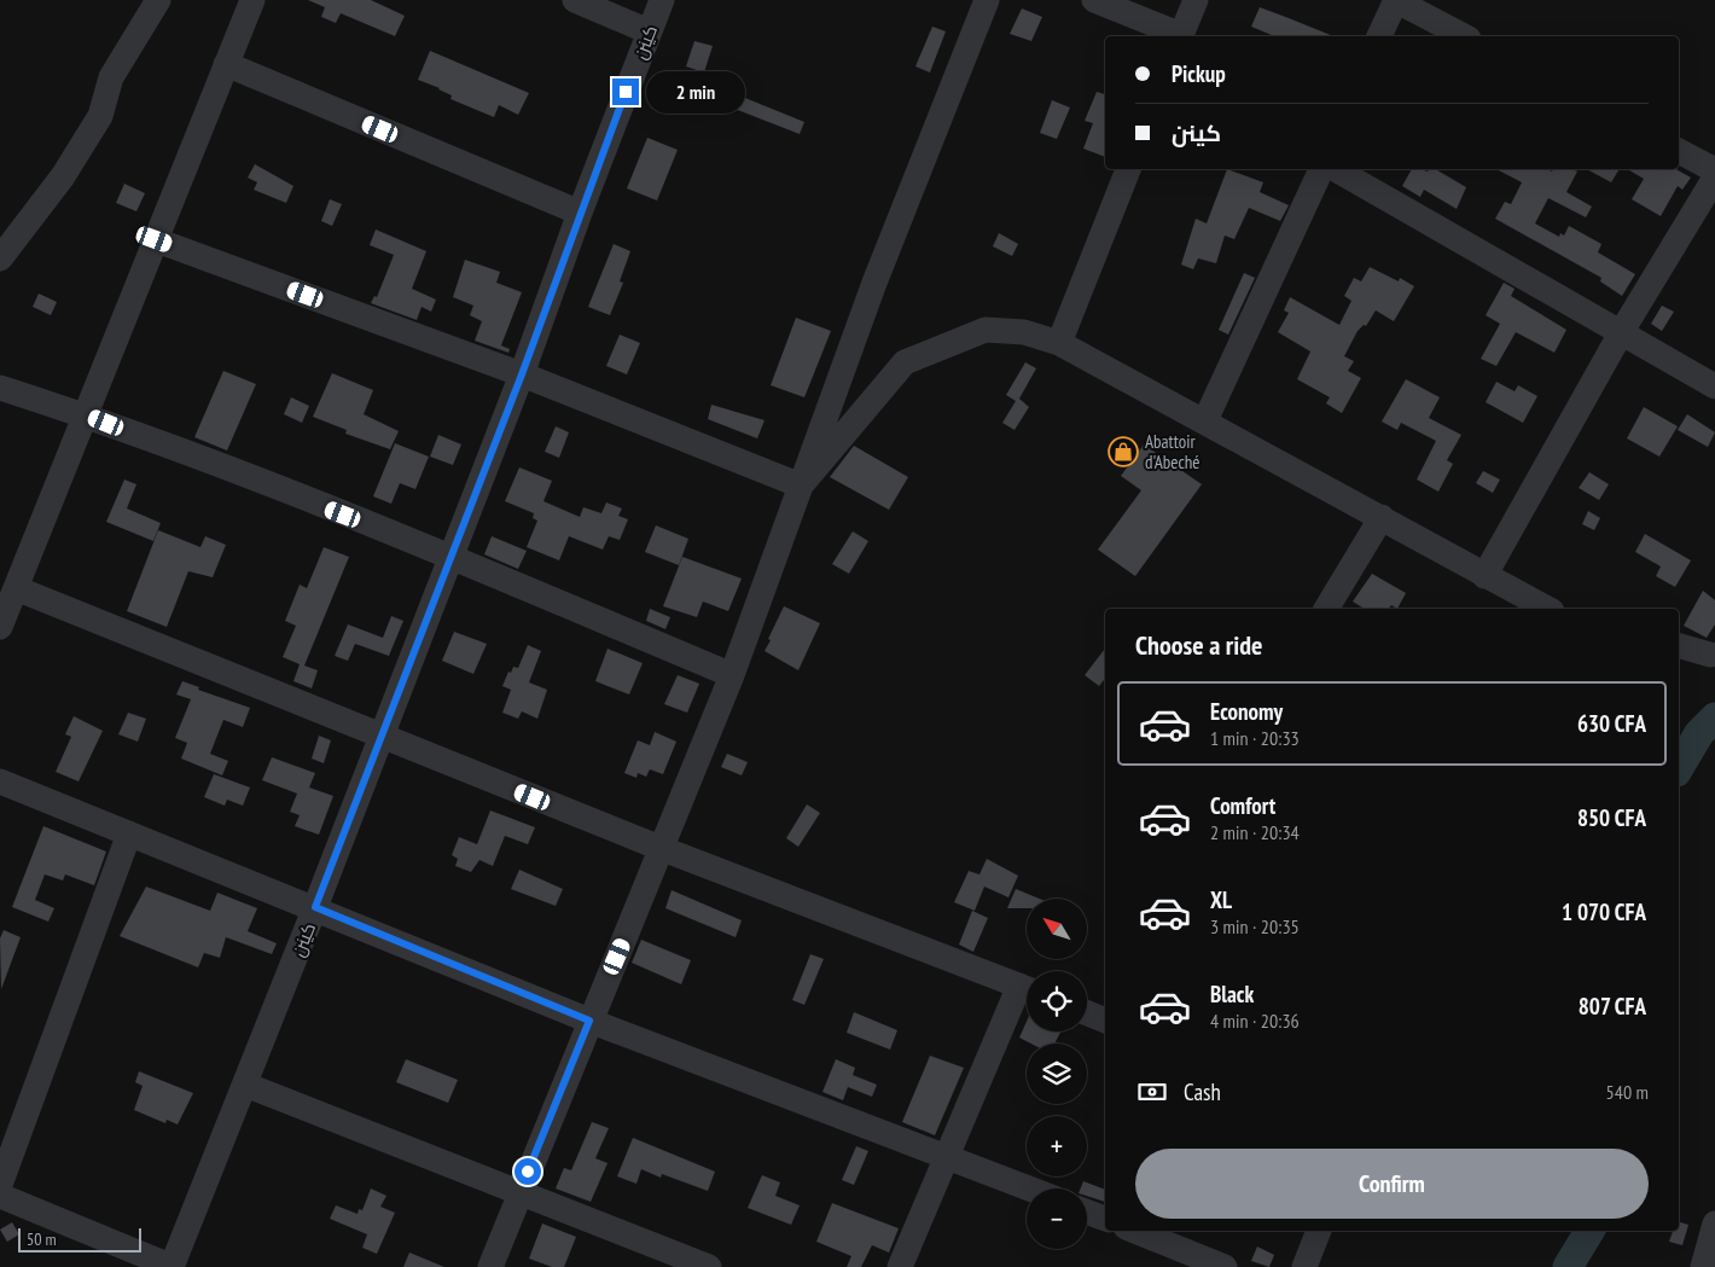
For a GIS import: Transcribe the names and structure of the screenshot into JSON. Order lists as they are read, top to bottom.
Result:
{
  "streets": {
    "street": ["كينن"]
  },
  "places": {
    "shop": ["Abattoir d'Abeché"]
  },
  "scale_bar": "50 m",
  "north": "top left",
  "page": {
    "banner": ["Pickup", "كينن"],
    "bubble": "2 min",
    "heading": "Choose a ride",
    "list": [
      {
        "name": "Economy",
        "note": "1 min · 20:33",
        "value": "630 CFA"
      },
      {
        "name": "Comfort",
        "note": "2 min · 20:34",
        "value": "850 CFA"
      },
      {
        "name": "XL",
        "note": "3 min · 20:35",
        "value": "1 070 CFA"
      },
      {
        "name": "Black",
        "note": "4 min · 20:36",
        "value": "807 CFA"
      }
    ],
    "map_buttons": ["+", "−"],
    "pay": ["Cash", "540 m"],
    "buttons": "Confirm",
    "scale": "50 m"
  }
}
